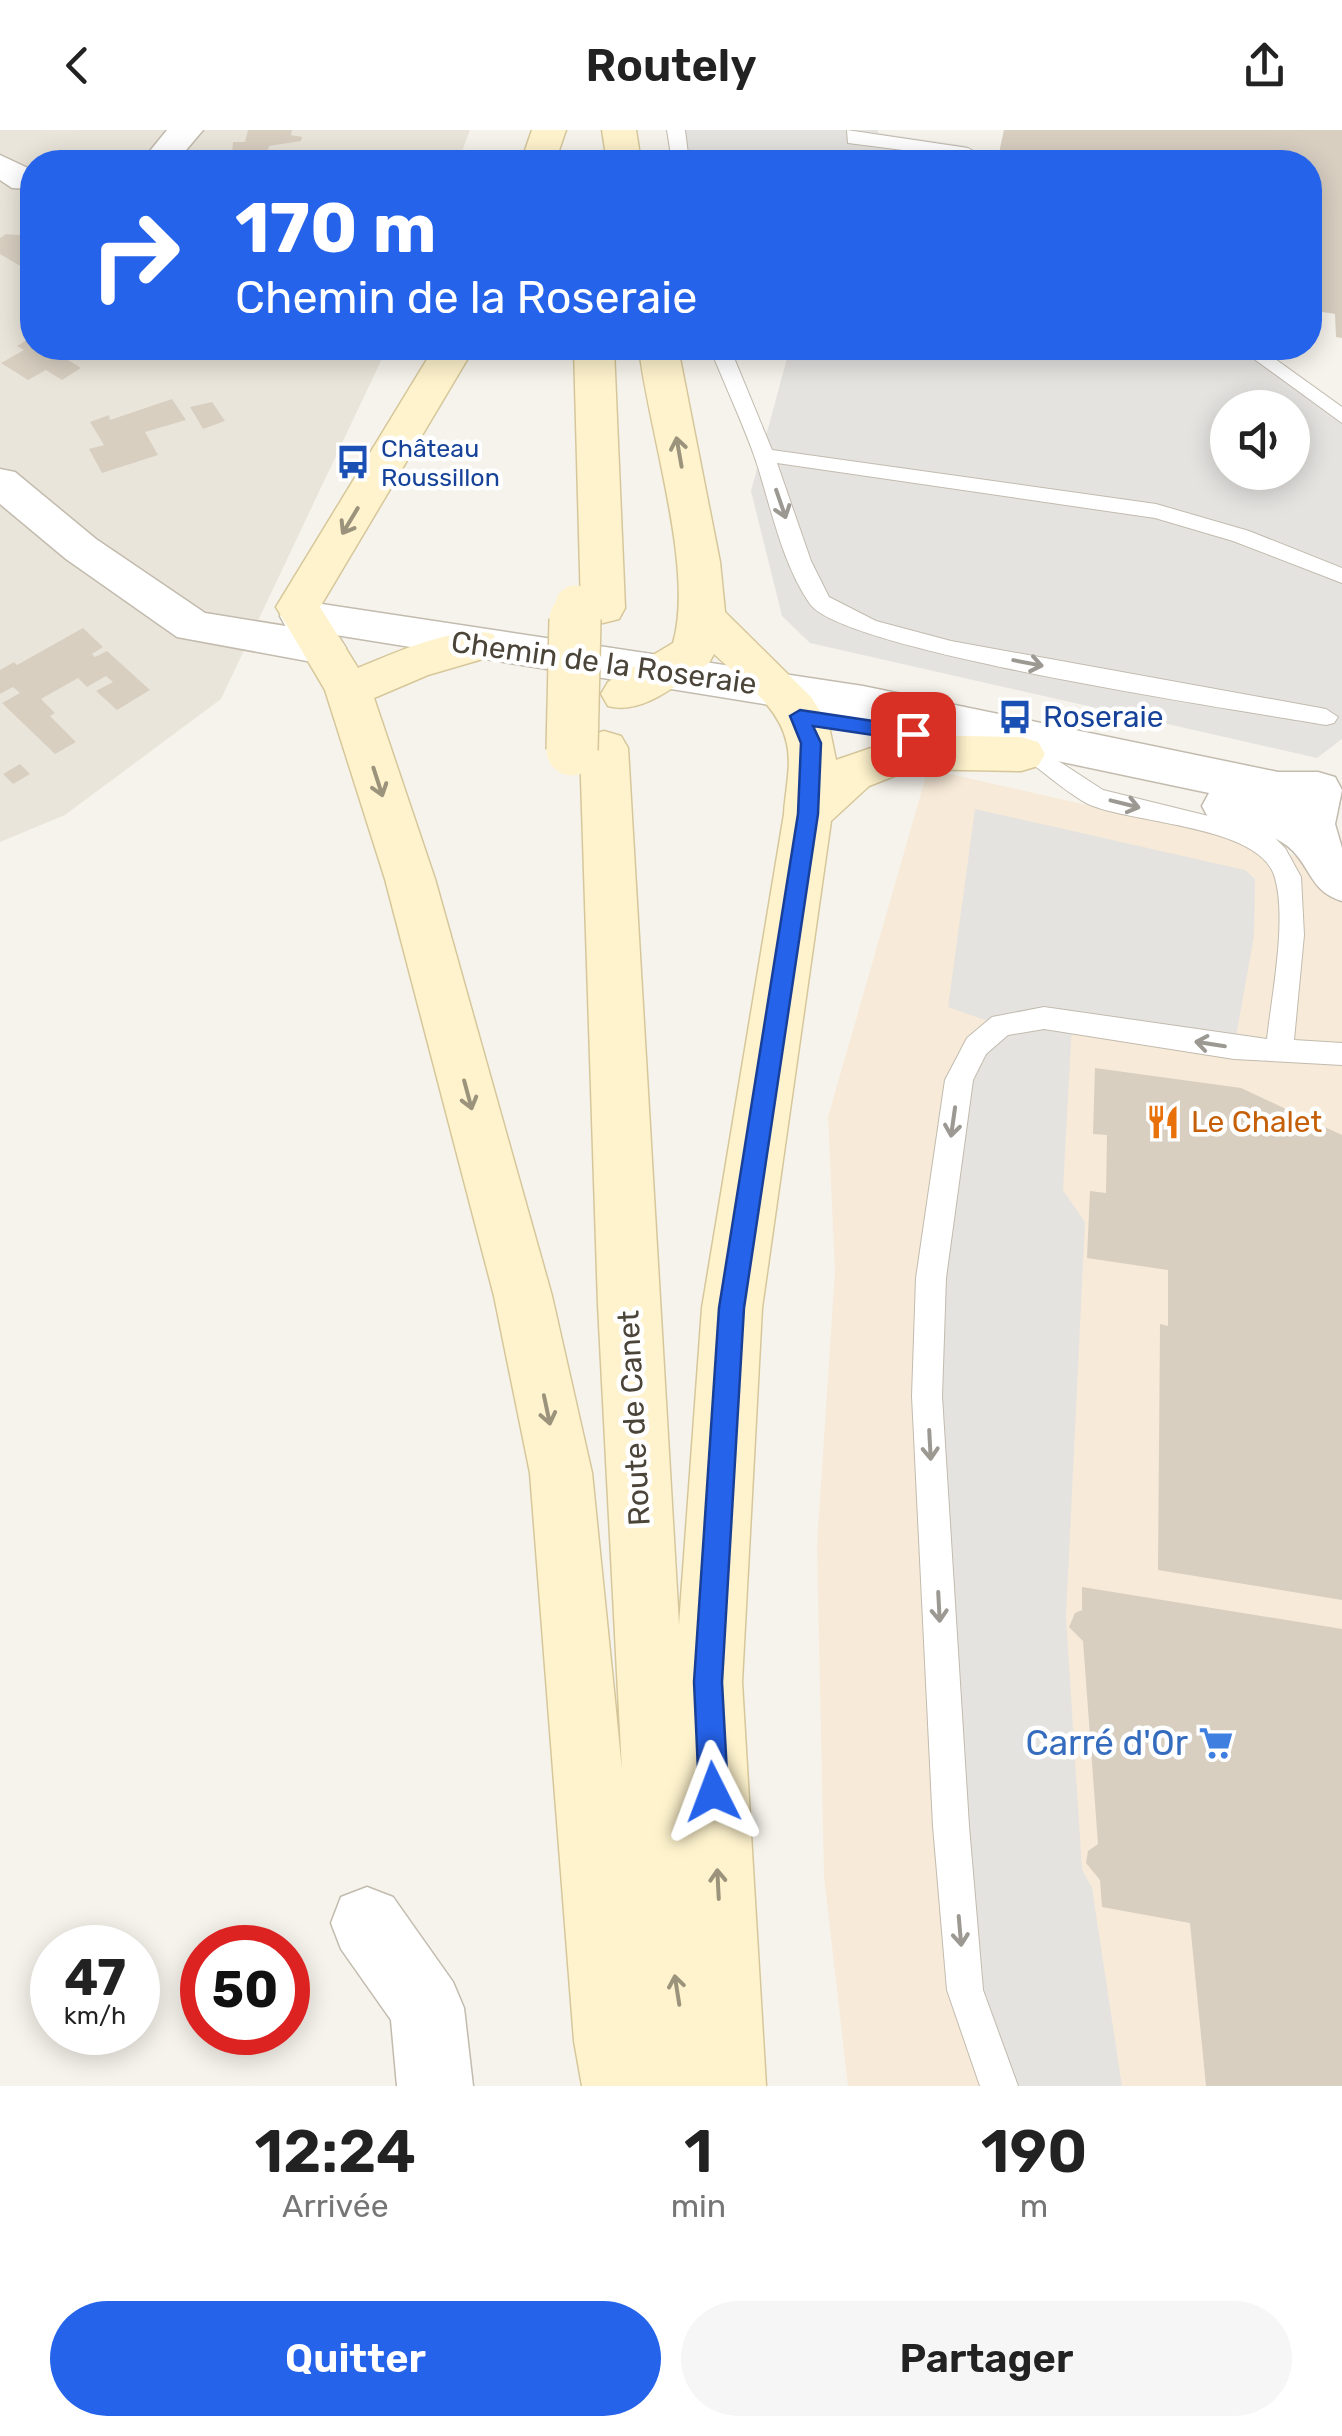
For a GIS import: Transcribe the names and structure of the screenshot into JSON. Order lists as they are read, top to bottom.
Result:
{
  "streets": {
    "main road": ["Route de Canet"],
    "street": ["Chemin de la Roseraie"]
  },
  "crossings": [
    ["Chemin de la Roseraie", "Route de Canet"]
  ],
  "places": {
    "bus stop": ["Château Roussillon", "Roseraie"],
    "restaurant": ["Le Chalet"],
    "supermarket": ["Carré d'Or"]
  },
  "page": {
    "header": "Routely",
    "turn": ["170 m", "Chemin de la Roseraie"],
    "speed": "47 km/h",
    "limit": "50",
    "eta": [
      "12:24",
      "Arrivée",
      "1",
      "min",
      "190",
      "m"
    ],
    "buttons": ["Quitter", "Partager"]
  }
}
